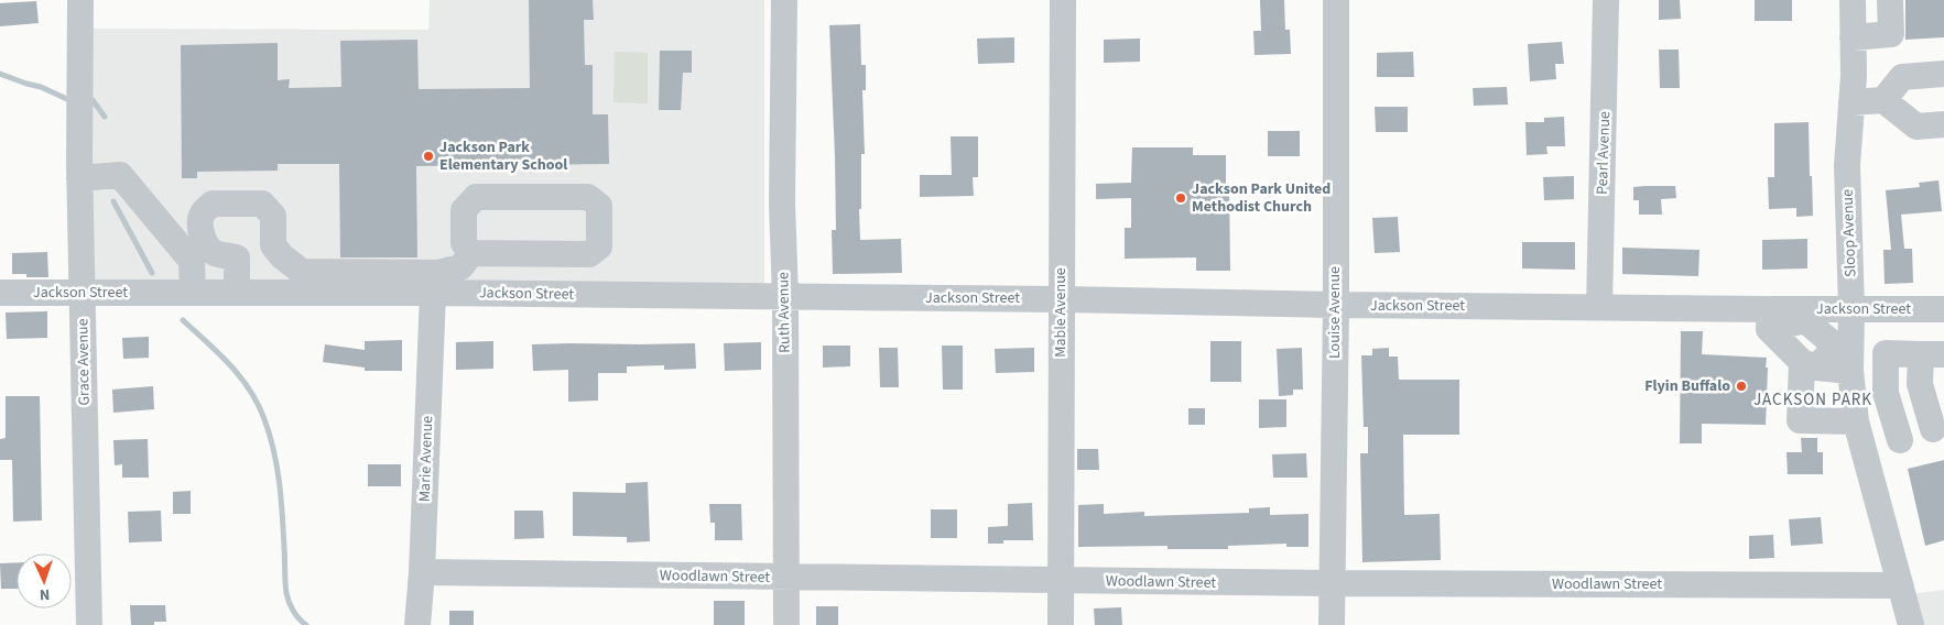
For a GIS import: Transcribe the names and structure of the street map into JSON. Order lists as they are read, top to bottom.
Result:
{
  "streets": {
    "street": [
      "Pearl Avenue",
      "Sloop Avenue",
      "Jackson Street",
      "Ruth Avenue",
      "Mable Avenue",
      "Louise Avenue",
      "Grace Avenue",
      "Marie Avenue",
      "Woodlawn Street"
    ]
  },
  "crossings": [
    ["Pearl Avenue", "Jackson Street"],
    ["Sloop Avenue", "Jackson Street"],
    ["Sloop Avenue", "Woodlawn Street"],
    ["Jackson Street", "Ruth Avenue"],
    ["Jackson Street", "Mable Avenue"],
    ["Jackson Street", "Louise Avenue"],
    ["Jackson Street", "Grace Avenue"],
    ["Jackson Street", "Marie Avenue"],
    ["Ruth Avenue", "Woodlawn Street"],
    ["Mable Avenue", "Woodlawn Street"],
    ["Louise Avenue", "Woodlawn Street"],
    ["Marie Avenue", "Woodlawn Street"]
  ],
  "districts": ["JACKSON PARK"],
  "places": ["Jackson Park Elementary School", "Jackson Park United Methodist Church", "Flyin Buffalo"],
  "north": "bottom"
}
